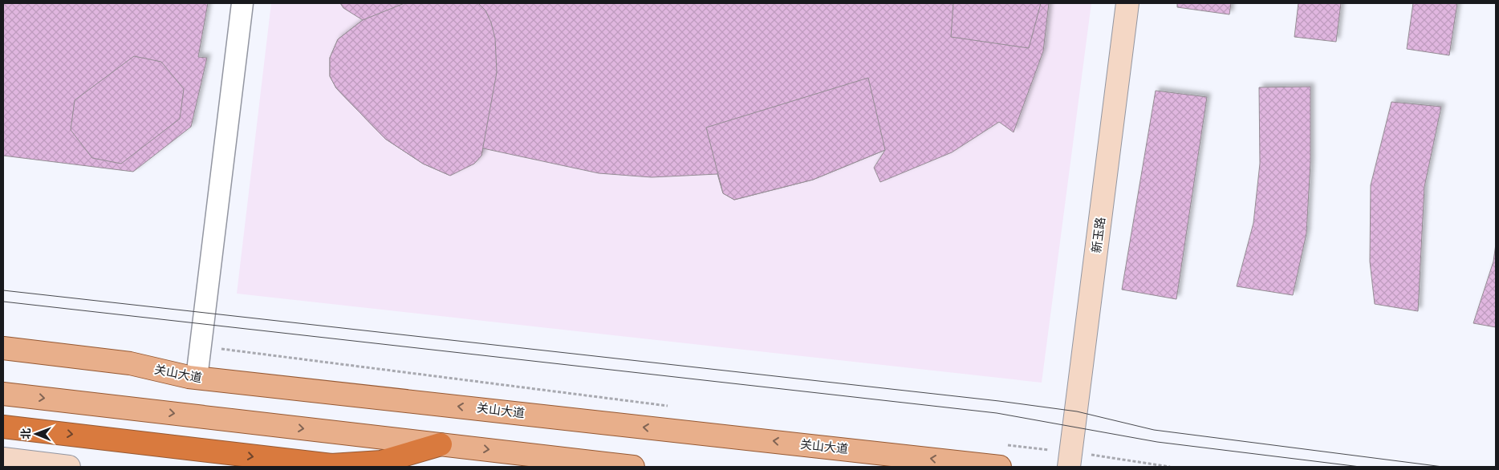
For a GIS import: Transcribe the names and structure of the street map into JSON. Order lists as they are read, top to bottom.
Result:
{
  "streets": {
    "main road": ["关山大道"],
    "street": ["新玉路"]
  },
  "north": "left"
}
